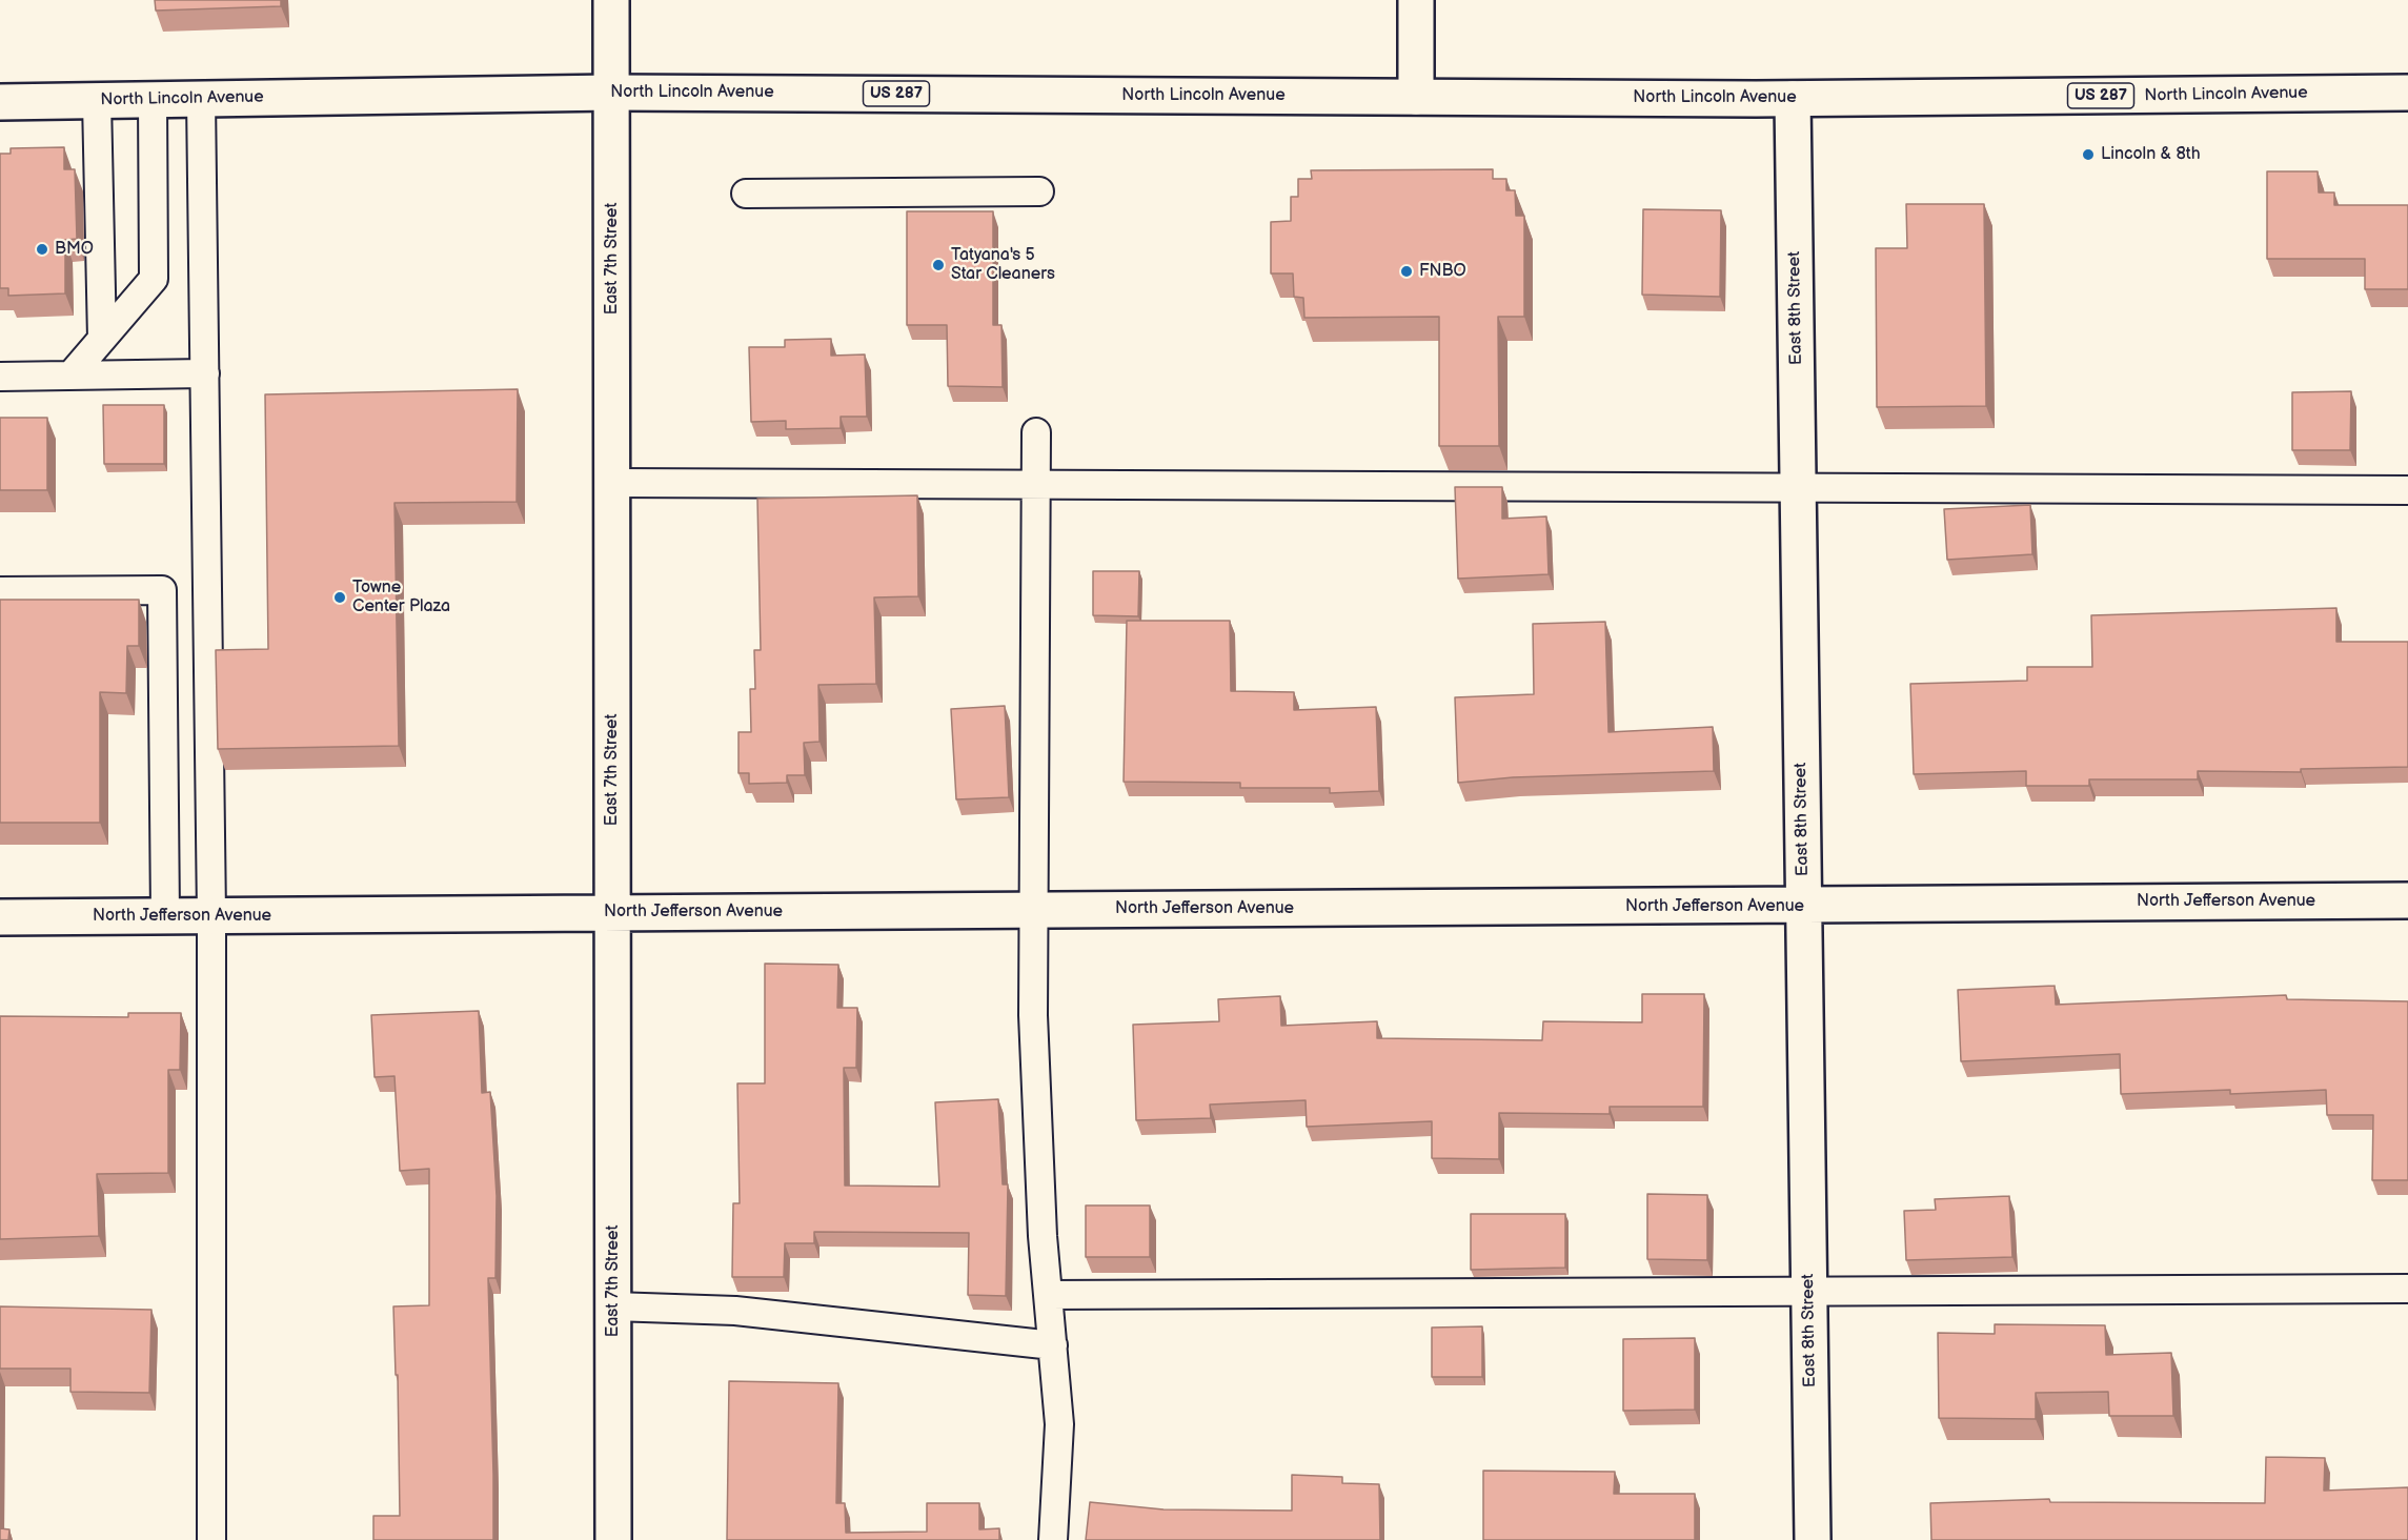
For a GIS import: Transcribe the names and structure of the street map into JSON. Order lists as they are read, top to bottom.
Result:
{
  "streets": {
    "main road": [
      "North Lincoln Avenue",
      "US 287",
      "East 7th Street",
      "East 8th Street",
      "North Jefferson Avenue"
    ]
  },
  "crossings": [
    ["North Lincoln Avenue", "East 7th Street"],
    ["North Lincoln Avenue", "East 8th Street"],
    ["East 7th Street", "North Jefferson Avenue"],
    ["East 8th Street", "North Jefferson Avenue"]
  ],
  "places": [
    "Lincoln & 8th",
    "BMO",
    "Tatyana's 5 Star Cleaners",
    "FNBO",
    "Towne Center Plaza"
  ]
}
